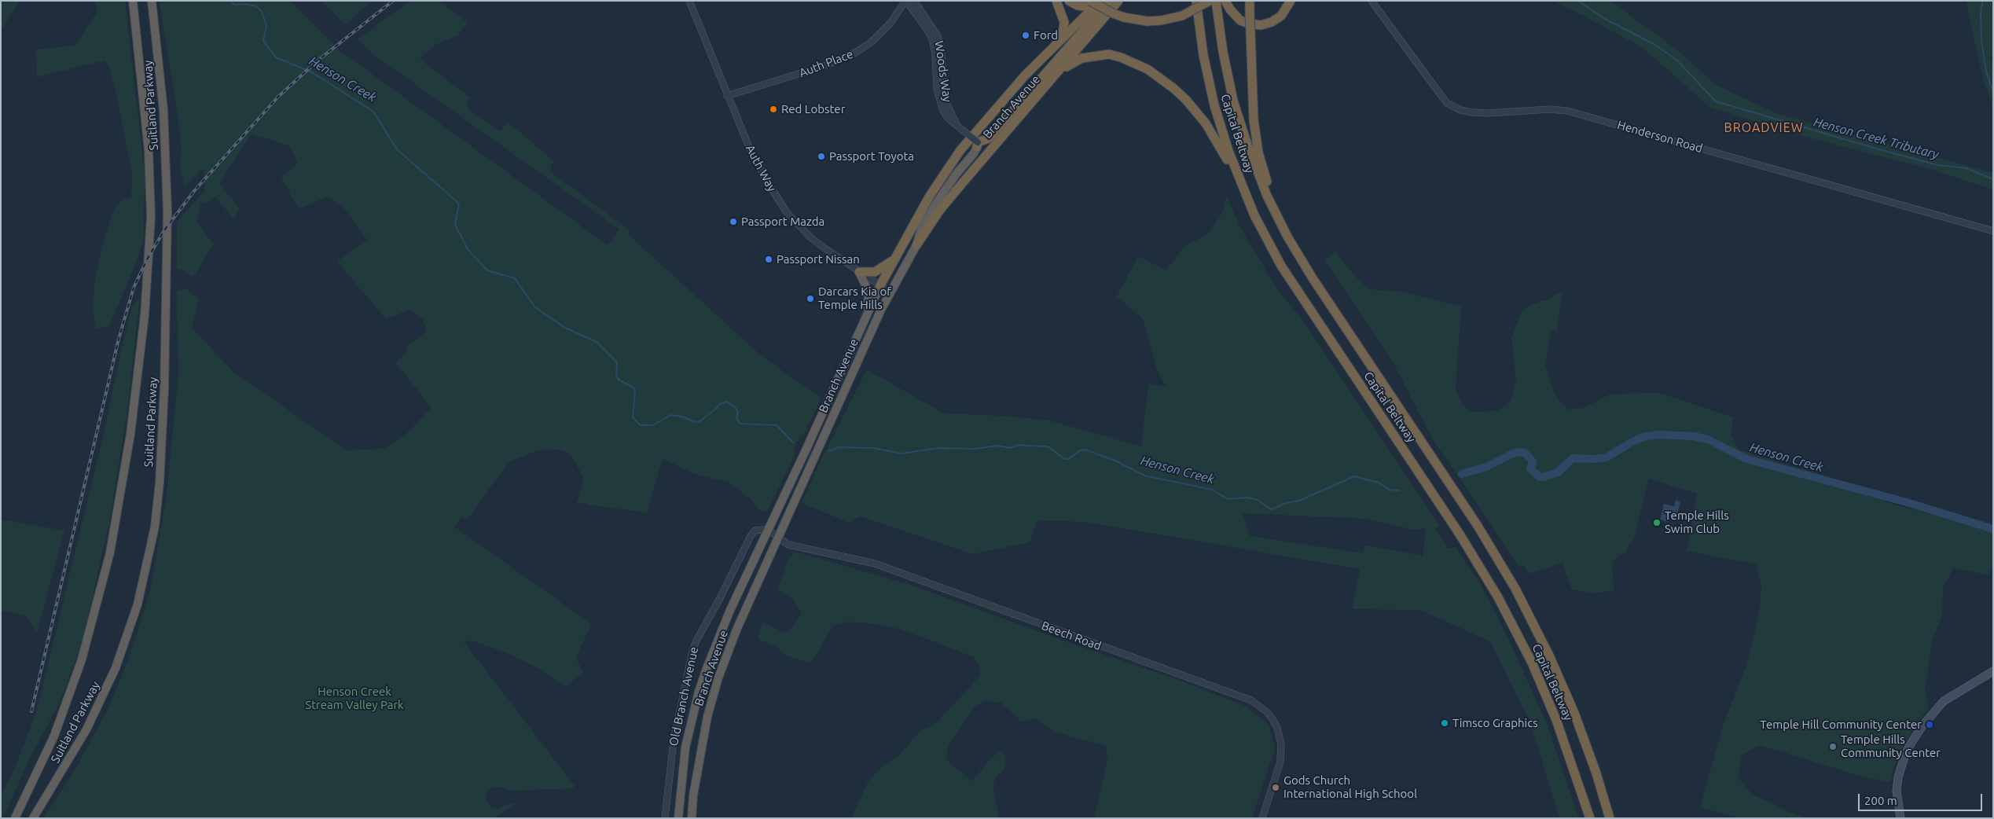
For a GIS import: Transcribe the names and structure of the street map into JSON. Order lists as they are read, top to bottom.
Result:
{
  "streets": {
    "highway": ["Suitland Parkway", "Branch Avenue", "Capital Beltway"],
    "street": [
      "Auth Place",
      "Woods Way",
      "Henderson Road",
      "Auth Way",
      "Beech Road",
      "Old Branch Avenue"
    ]
  },
  "crossings": [
    ["Auth Place", "Woods Way"],
    ["Auth Place", "Auth Way"],
    ["Branch Avenue", "Auth Way"],
    ["Branch Avenue", "Beech Road"],
    ["Branch Avenue", "Old Branch Avenue"],
    ["Beech Road", "Old Branch Avenue"]
  ],
  "districts": ["BROADVIEW"],
  "water": ["Henson Creek", "Henson Creek Tributary"],
  "parks": ["Henson Creek Stream Valley Park"],
  "places": [
    "Ford",
    "Red Lobster",
    "Passport Toyota",
    "Passport Mazda",
    "Passport Nissan",
    "Darcars Kia of Temple Hills",
    "Temple Hills Swim Club",
    "Timsco Graphics",
    "Temple Hill Community Center",
    "Temple Hills Community Center",
    "Gods Church International High School"
  ],
  "scale_bar": "200 m"
}
